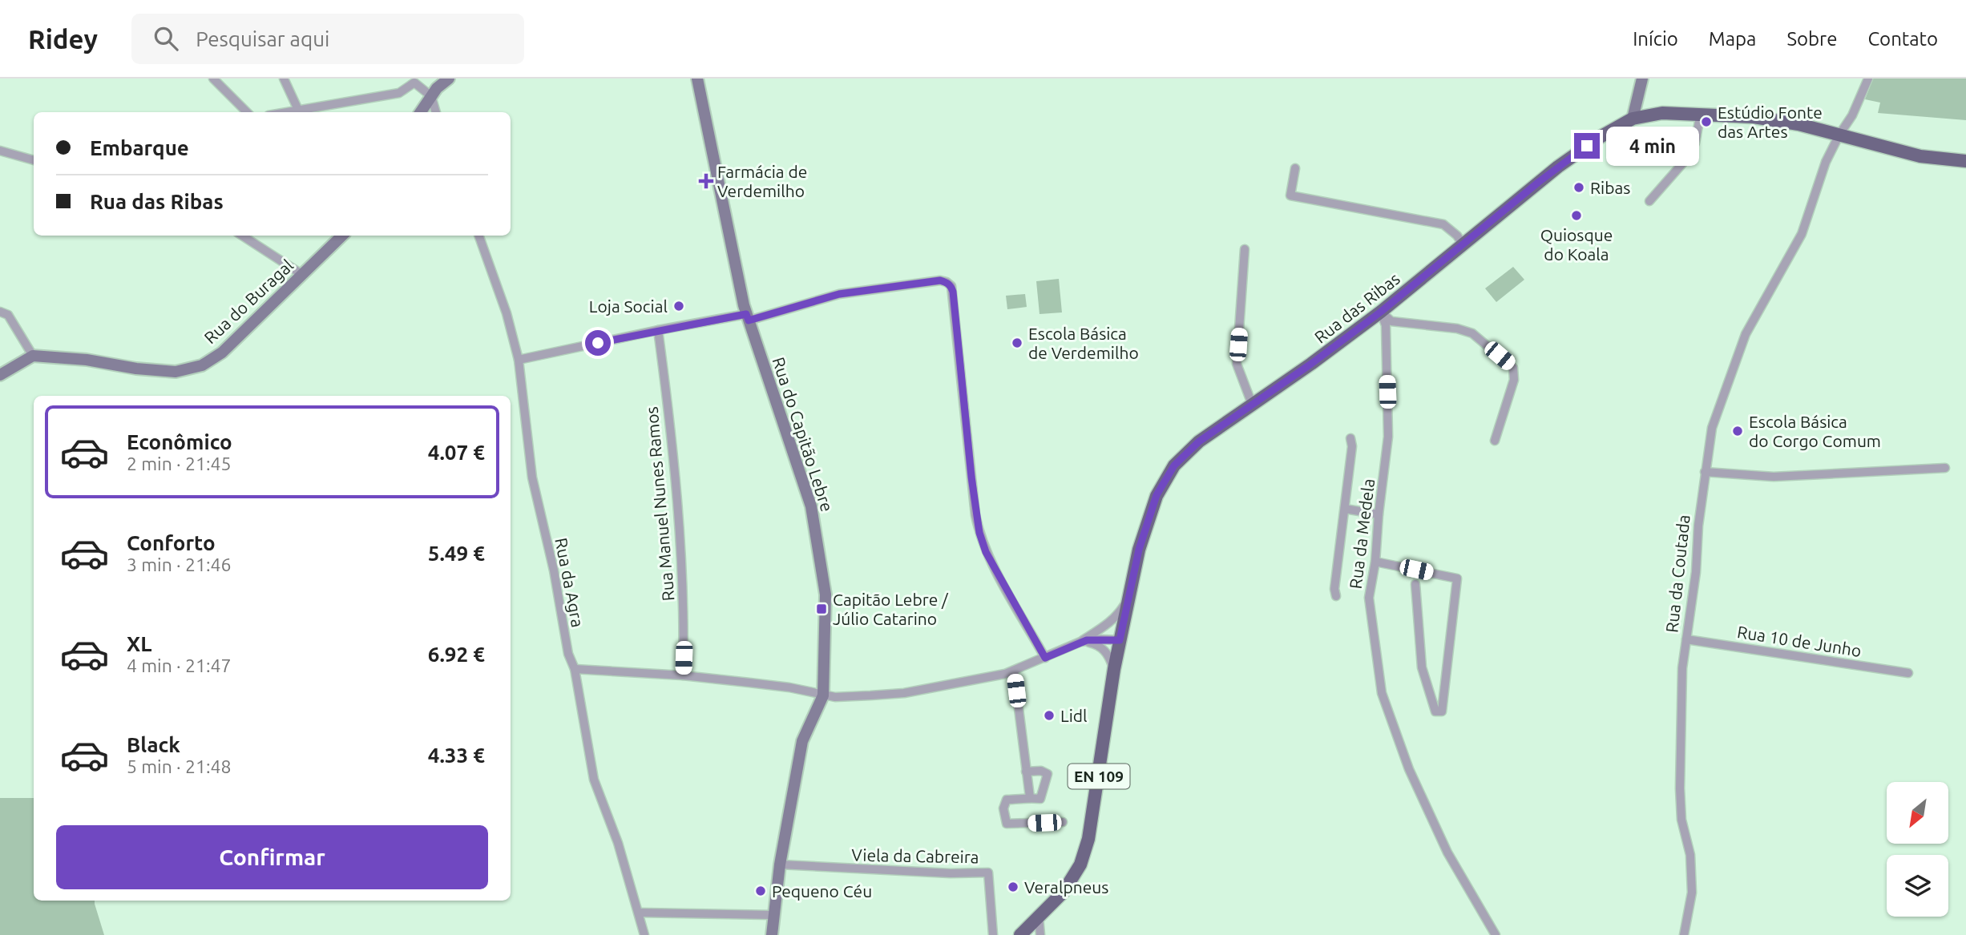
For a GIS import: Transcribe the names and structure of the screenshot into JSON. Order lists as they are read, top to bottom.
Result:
{
  "streets": {
    "main road": [
      "Rua do Buragal",
      "Rua das Ribas",
      "Rua do Capitão Lebre",
      "EN 109"
    ],
    "street": [
      "Rua Manuel Nunes Ramos",
      "Rua da Medela",
      "Rua da Coutada",
      "Rua da Agra",
      "Rua 10 de Junho",
      "Viela da Cabreira"
    ]
  },
  "crossings": [
    ["Rua das Ribas", "Rua da Medela"],
    ["Rua das Ribas", "EN 109"],
    ["Rua do Capitão Lebre", "Viela da Cabreira"],
    ["Rua da Coutada", "Rua 10 de Junho"],
    ["Rua da Coutada", "EN 109"]
  ],
  "places": {
    "other": [
      "Estúdio Fonte das Artes",
      "Ribas",
      "Quiosque do Koala",
      "Loja Social",
      "Escola Básica de Verdemilho",
      "Escola Básica do Corgo Comum",
      "Lidl",
      "Veralpneus",
      "Pequeno Céu"
    ],
    "health": ["Farmácia de Verdemilho"],
    "transit": ["Capitão Lebre / Júlio Catarino"]
  },
  "north": "bottom left",
  "page": {
    "header": "Ridey",
    "search": "Pesquisar aqui",
    "nav": [
      "Início",
      "Mapa",
      "Sobre",
      "Contato"
    ],
    "banner": ["Embarque", "Rua das Ribas"],
    "bubble": "4 min",
    "list": [
      {
        "name": "Econômico",
        "note": "2 min · 21:45",
        "value": "4.07 €"
      },
      {
        "name": "Conforto",
        "note": "3 min · 21:46",
        "value": "5.49 €"
      },
      {
        "name": "XL",
        "note": "4 min · 21:47",
        "value": "6.92 €"
      },
      {
        "name": "Black",
        "note": "5 min · 21:48",
        "value": "4.33 €"
      }
    ],
    "buttons": "Confirmar"
  }
}
